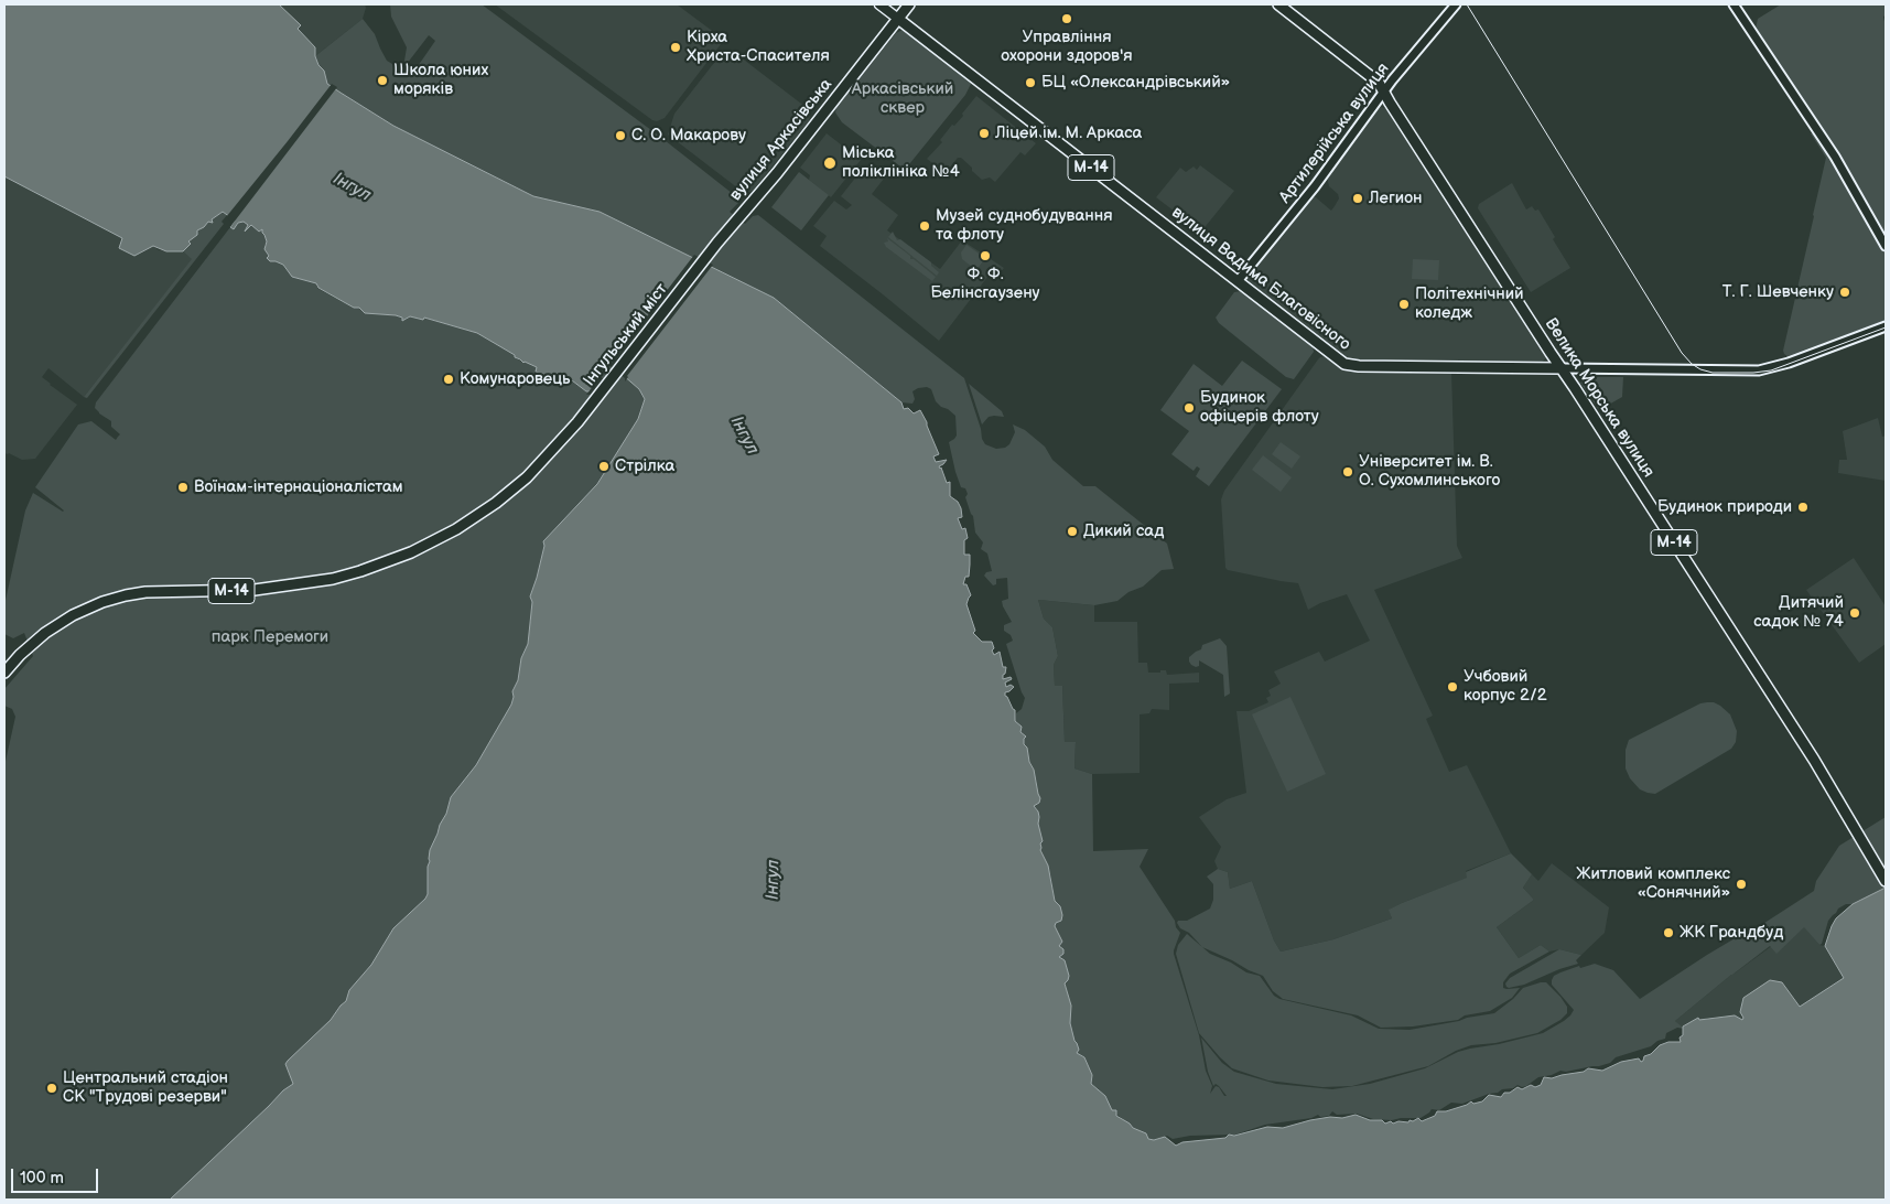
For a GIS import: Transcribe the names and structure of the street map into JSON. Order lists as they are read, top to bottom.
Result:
{
  "streets": {
    "highway": [
      "вулиця Аркасівська",
      "М-14",
      "вулиця Вадима Благовісного",
      "Інгульський міст",
      "Велика Морська вулиця"
    ],
    "street": ["Артилерійська вулиця"]
  },
  "crossings": [
    ["Артилерійська вулиця", "вулиця Вадима Благовісного"],
    ["Артилерійська вулиця", "Велика Морська вулиця"],
    ["вулиця Аркасівська", "вулиця Вадима Благовісного"],
    ["вулиця Аркасівська", "Інгульський міст"],
    ["вулиця Вадима Благовісного", "Велика Морська вулиця"]
  ],
  "water": ["Інгул"],
  "parks": ["Аркасівський сквер", "парк Перемоги"],
  "places": [
    "Управління охорони здоров'я",
    "Кірха Христа-Спасителя",
    "Школа юних моряків",
    "БЦ «Олександрівський»",
    "Ліцей ім. М. Аркаса",
    "С. О. Макарову",
    "Міська поліклініка №4",
    "Легион",
    "Музей суднобудування та флоту",
    "Ф. Ф. Белінсгаузену",
    "Т. Г. Шевченку",
    "Політехнічний коледж",
    "Комунаровець",
    "Будинок офіцерів флоту",
    "Стрілка",
    "Університет ім. В. О. Сухомлинського",
    "Воїнам-інтернаціоналістам",
    "Будинок природи",
    "Дикий сад",
    "Дитячий садок № 74",
    "Учбовий корпус 2/2",
    "Житловий комплекс «Сонячний»",
    "ЖК Грандбуд",
    "Центральний стадіон СК \"Трудові резерви\""
  ],
  "scale_bar": "100 m"
}
